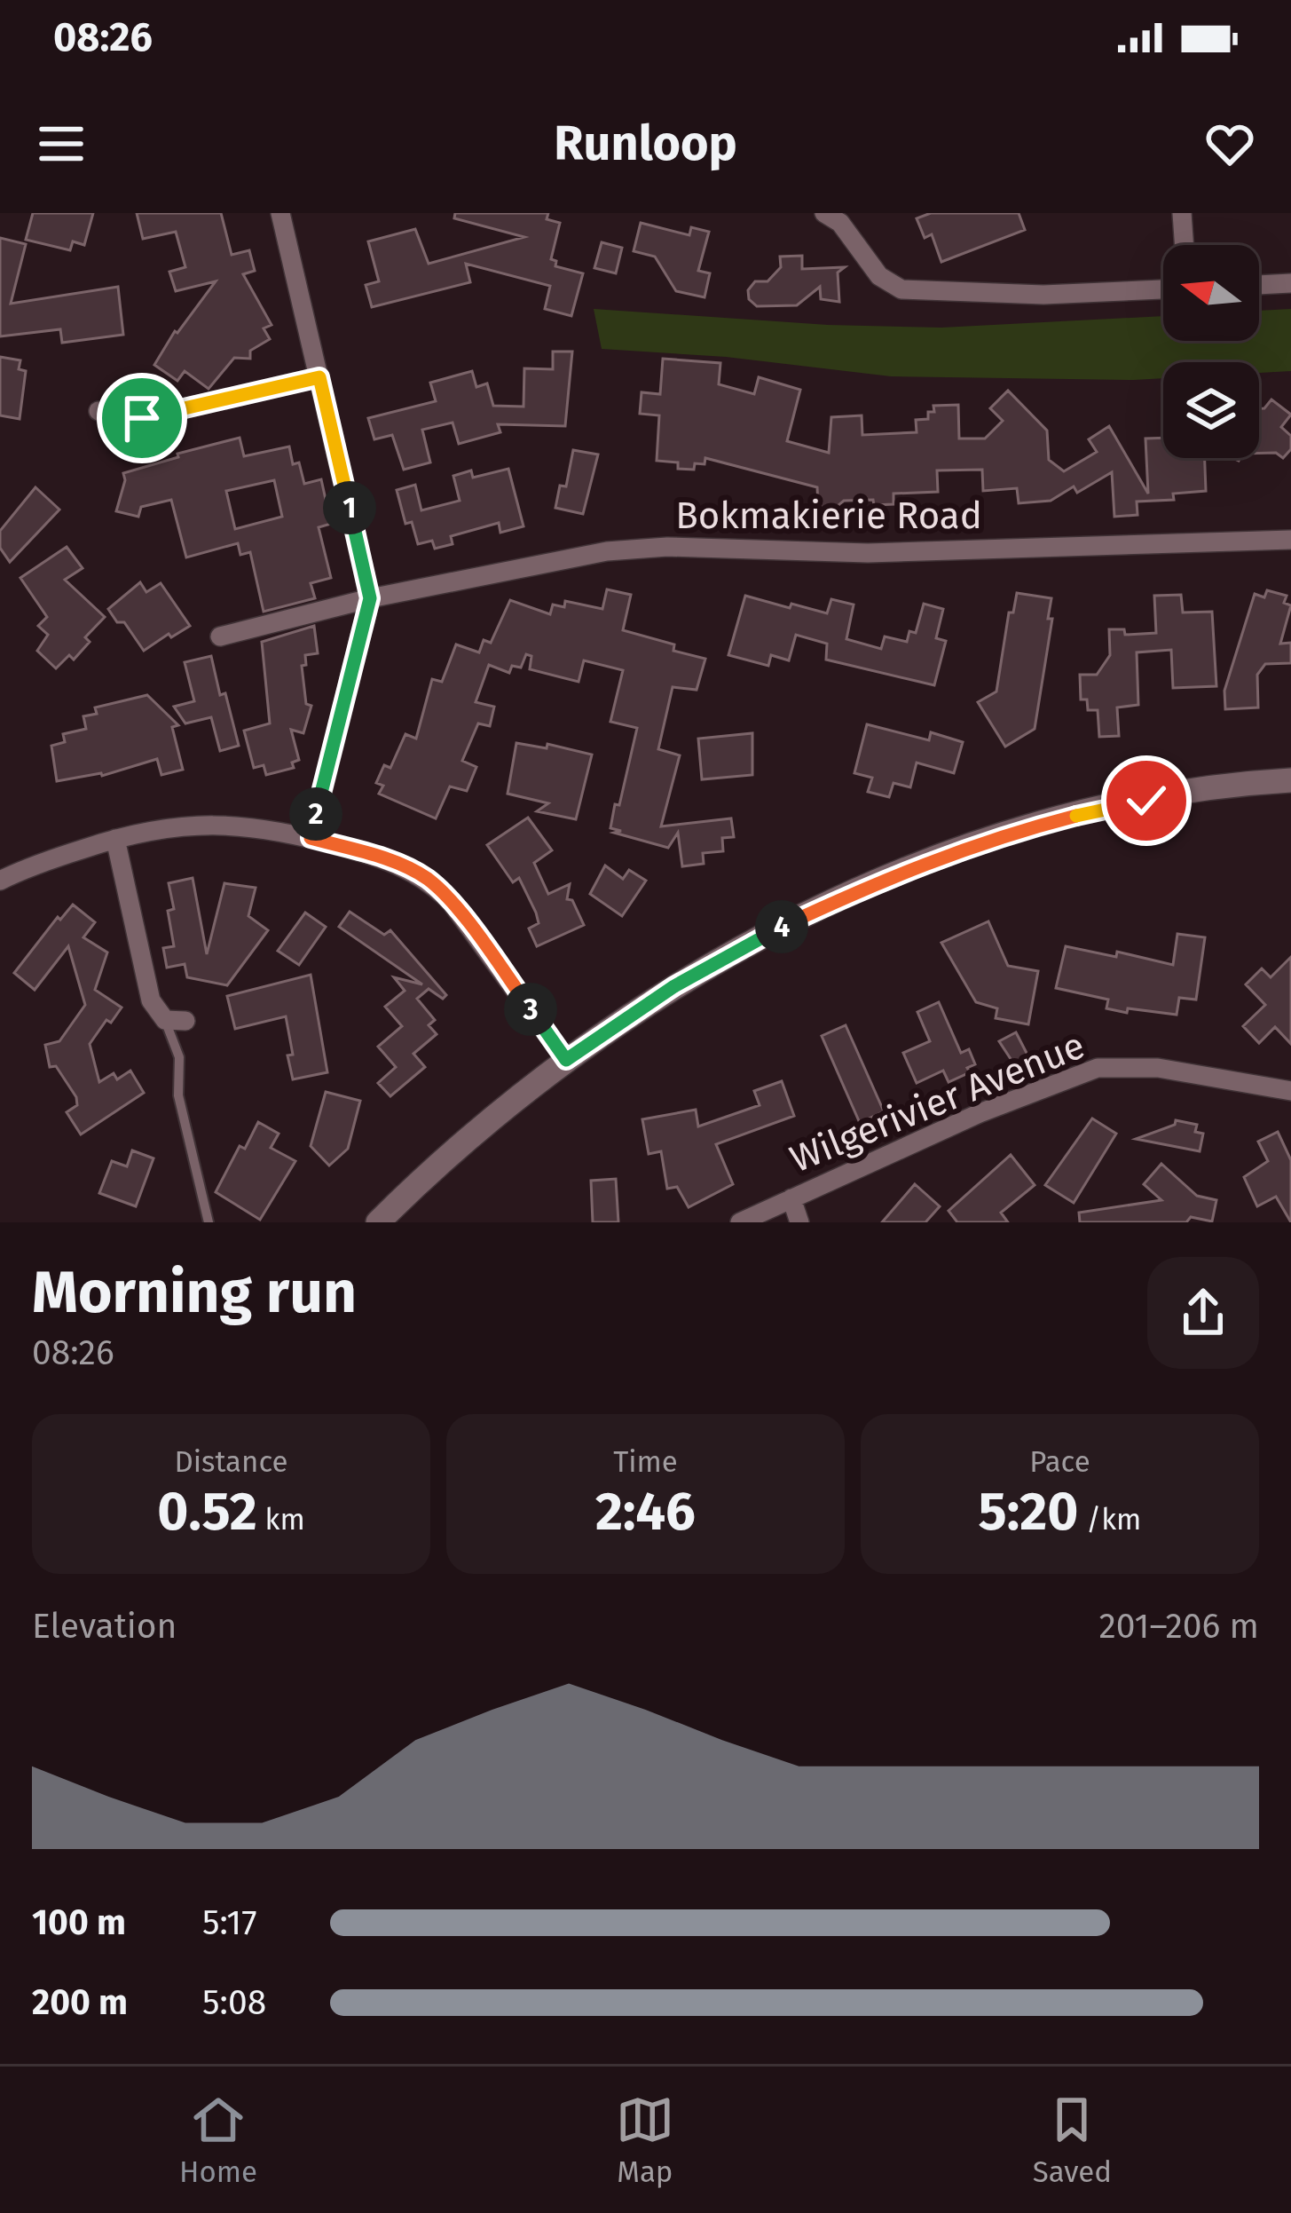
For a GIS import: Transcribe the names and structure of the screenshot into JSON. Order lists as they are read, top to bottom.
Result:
{
  "streets": {
    "street": ["Bokmakierie Road", "Wilgerivier Avenue"]
  },
  "north": "left",
  "page": {
    "status": "08:26",
    "header": "Runloop",
    "pins": [
      "1",
      "2",
      "4",
      "3"
    ],
    "heading": ["Morning run", "08:26"],
    "stats": [
      ["Distance", "0.52 km"],
      ["Time", "2:46"],
      ["Pace", "5:20 /km"]
    ],
    "chart": ["Elevation", "201–206 m"],
    "list": [
      {
        "name": "100 m",
        "note": "5:17"
      },
      {
        "name": "200 m",
        "note": "5:08"
      }
    ],
    "tabs": ["Home", "Map", "Saved"]
  }
}
